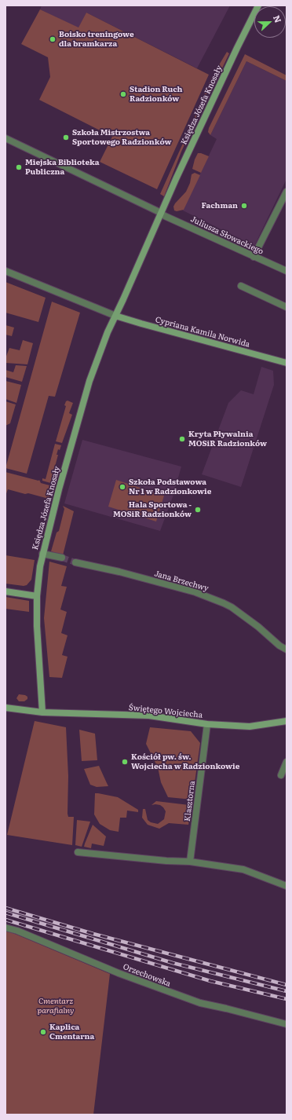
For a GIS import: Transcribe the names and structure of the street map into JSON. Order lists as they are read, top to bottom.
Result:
{
  "streets": {
    "street": [
      "Księdza Józefa Knosały",
      "Juliusza Słowackiego",
      "Cypriana Kamila Norwida",
      "Jana Brzechwy",
      "Świętego Wojciecha",
      "Klasztorna",
      "Orzechowska"
    ]
  },
  "crossings": [
    ["Księdza Józefa Knosały", "Juliusza Słowackiego"],
    ["Księdza Józefa Knosały", "Cypriana Kamila Norwida"],
    ["Księdza Józefa Knosały", "Świętego Wojciecha"],
    ["Świętego Wojciecha", "Klasztorna"]
  ],
  "parks": ["Cmentarz parafialny"],
  "places": [
    "Boisko treningowe dla bramkarza",
    "Stadion Ruch Radzionków",
    "Szkoła Mistrzostwa Sportowego Radzionków",
    "Miejska Biblioteka Publiczna",
    "Fachman",
    "Kryta Pływalnia MOSiR Radzionków",
    "Szkoła Podstawowa Nr 1 w Radzionkowie",
    "Hala Sportowa - MOSiR Radzionków",
    "Kościół pw. św. Wojciecha w Radzionkowie",
    "Kaplica Cmentarna"
  ],
  "north": "right"
}
